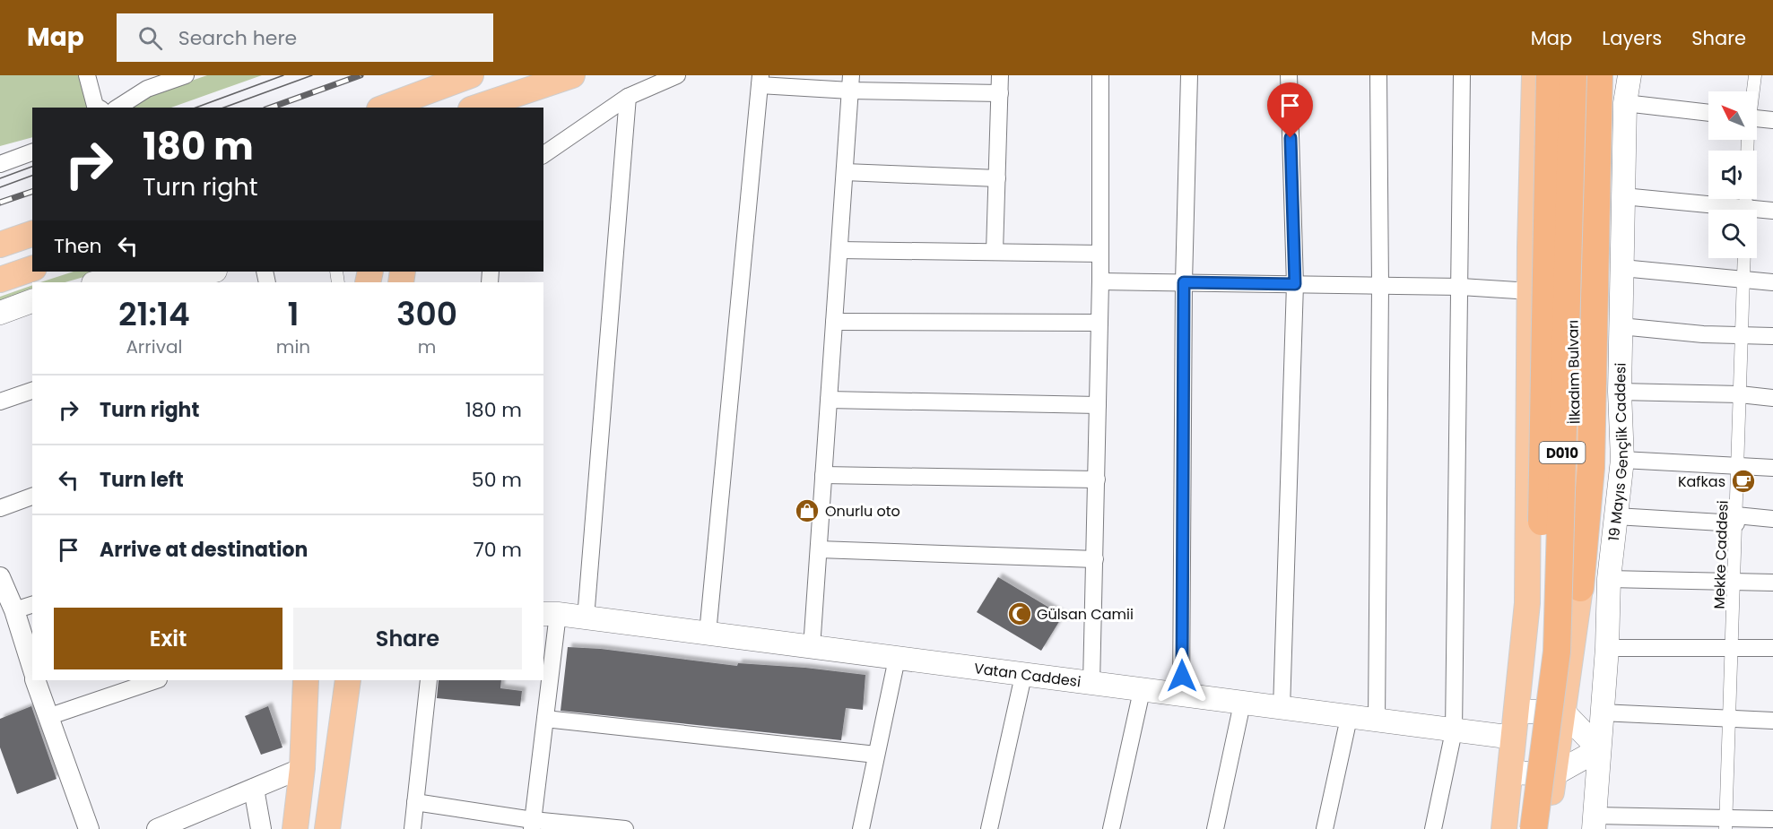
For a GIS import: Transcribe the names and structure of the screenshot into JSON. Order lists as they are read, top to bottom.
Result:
{
  "streets": {
    "highway": ["İlkadım Bulvarı", "D010"],
    "main road": ["19 Mayıs Gençlik Caddesi", "Vatan Caddesi"],
    "street": ["Mekke Caddesi"]
  },
  "places": {
    "cafe": ["Kafkas"],
    "shop": ["Onurlu oto"],
    "mosque": ["Gülsan Camii"]
  },
  "north": "top left",
  "page": {
    "header": "Map",
    "search": "Search here",
    "nav": ["Map", "Layers", "Share"],
    "turn": ["180 m", "Turn right"],
    "then": "Then",
    "eta": [
      "21:14",
      "Arrival",
      "1",
      "min",
      "300",
      "m"
    ],
    "list": [
      {
        "name": "Turn right",
        "value": "180 m"
      },
      {
        "name": "Turn left",
        "value": "50 m"
      },
      {
        "name": "Arrive at destination",
        "value": "70 m"
      }
    ],
    "buttons": ["Exit", "Share"]
  }
}
